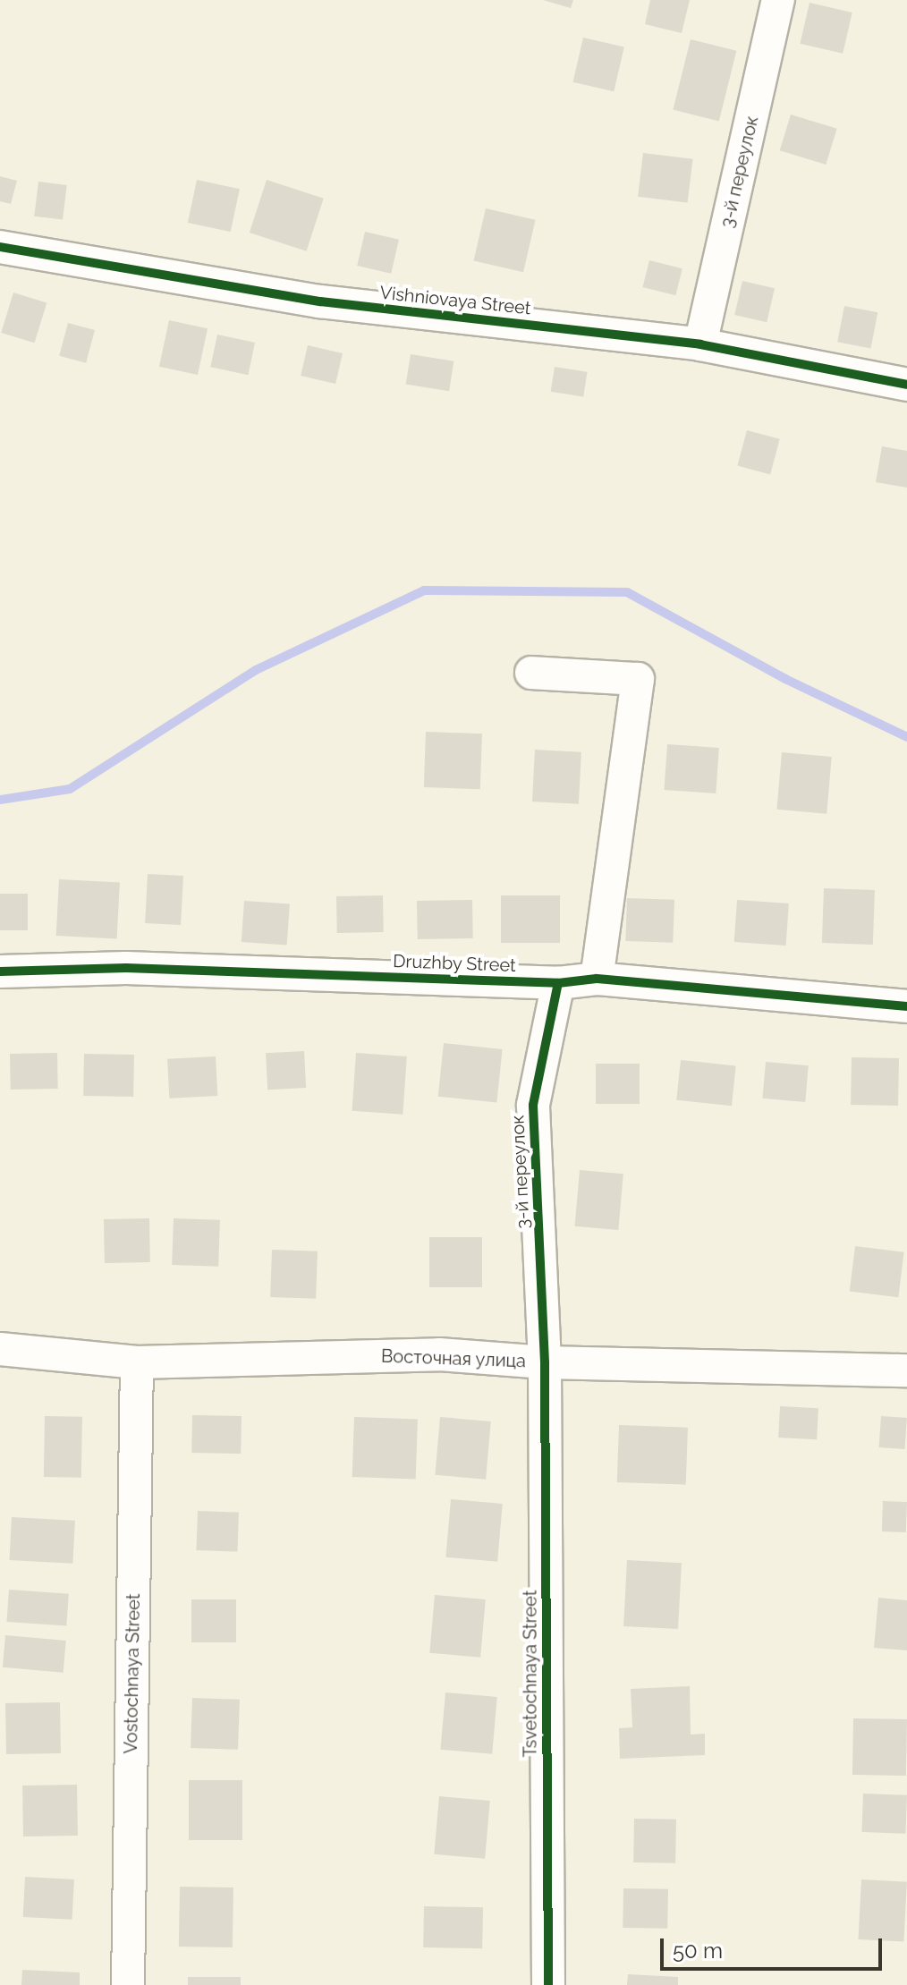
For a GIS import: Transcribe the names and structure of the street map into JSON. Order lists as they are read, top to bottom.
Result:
{
  "streets": {
    "street": [
      "3-й переулок",
      "Vishniovaya Street",
      "Druzhby Street",
      "Восточная улица",
      "Vostochnaya Street",
      "Tsvetochnaya Street"
    ]
  },
  "crossings": [
    ["3-й переулок", "Vishniovaya Street"],
    ["3-й переулок", "Druzhby Street"],
    ["3-й переулок", "Восточная улица"],
    ["3-й переулок", "Tsvetochnaya Street"],
    ["Восточная улица", "Vostochnaya Street"],
    ["Восточная улица", "Tsvetochnaya Street"]
  ],
  "scale_bar": "50 m"
}
